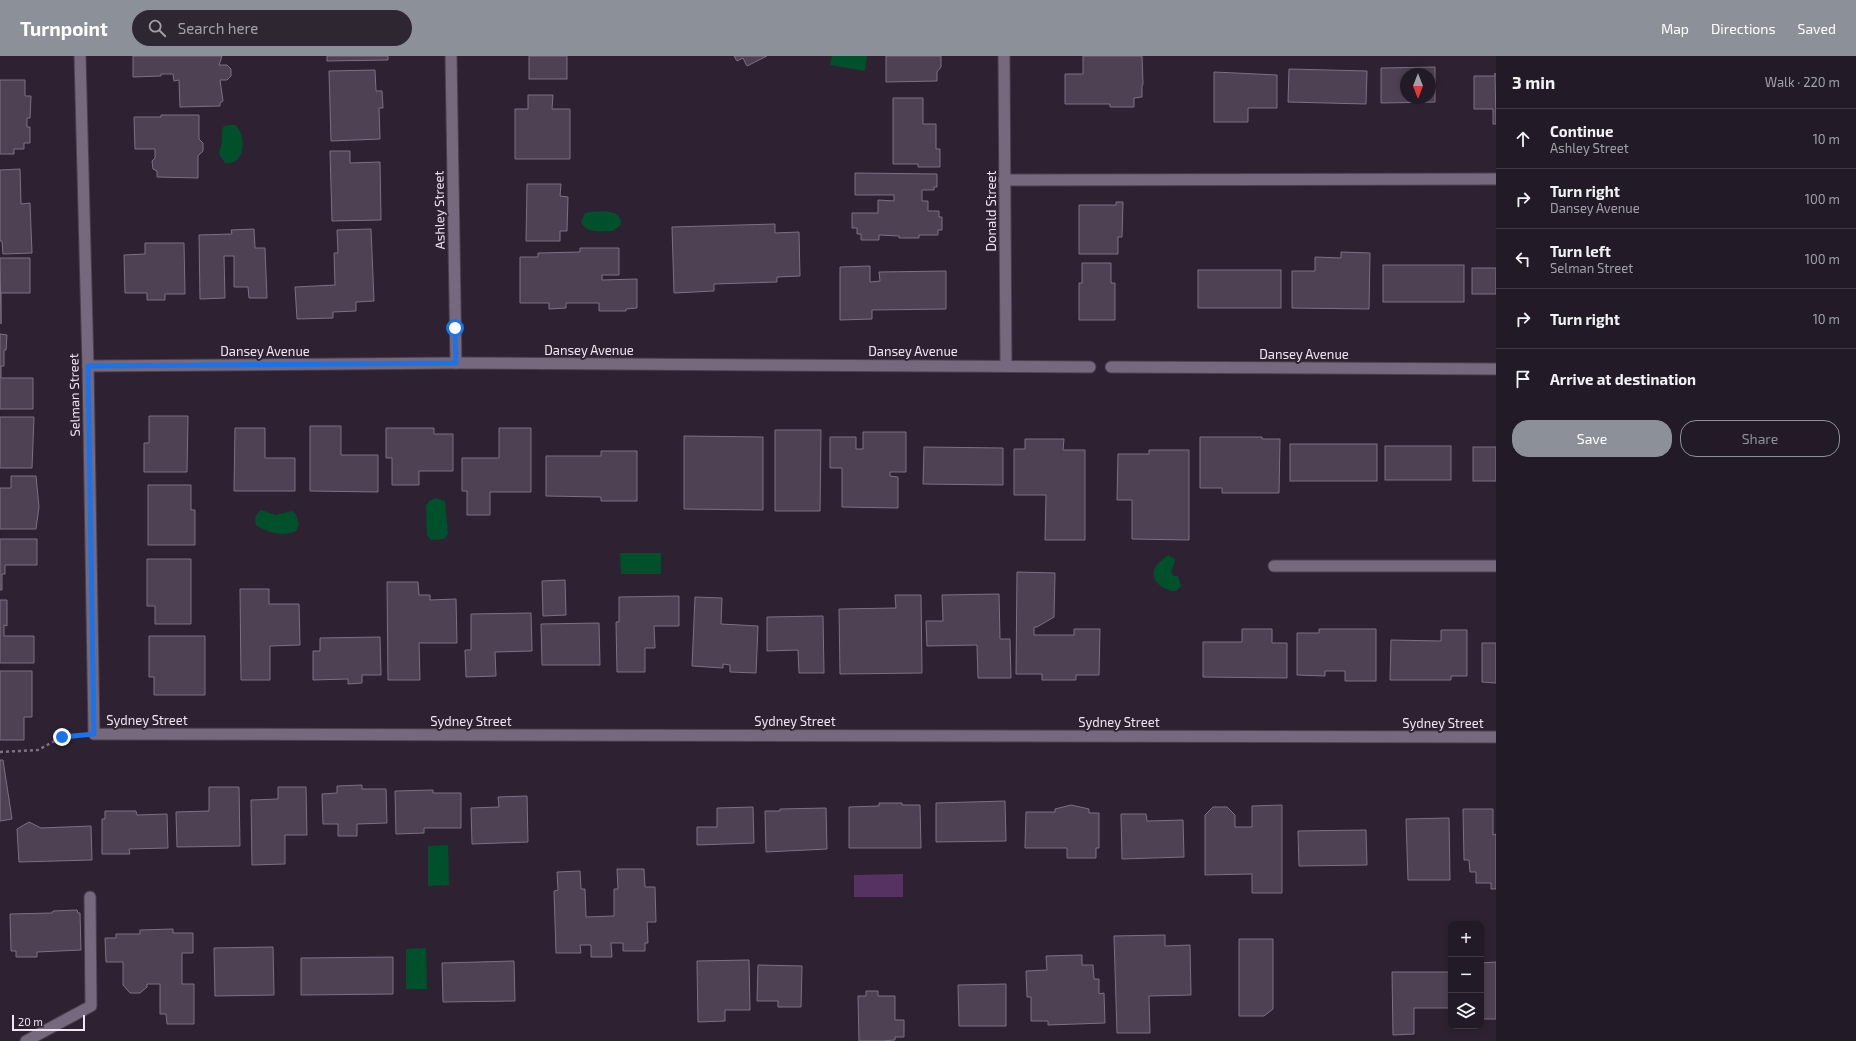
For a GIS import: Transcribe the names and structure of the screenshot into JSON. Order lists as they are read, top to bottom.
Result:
{
  "streets": {
    "street": [
      "Ashley Street",
      "Donald Street",
      "Dansey Avenue",
      "Selman Street",
      "Sydney Street"
    ]
  },
  "crossings": [
    ["Ashley Street", "Dansey Avenue"],
    ["Donald Street", "Dansey Avenue"],
    ["Dansey Avenue", "Selman Street"],
    ["Selman Street", "Sydney Street"]
  ],
  "scale_bar": "20 m",
  "north": "bottom",
  "page": {
    "header": "Turnpoint",
    "search": "Search here",
    "nav": ["Map", "Directions", "Saved"],
    "heading": ["3 min", "Walk · 220 m"],
    "list": [
      ["Continue", "Ashley Street", "10 m"],
      ["Turn right", "Dansey Avenue", "100 m"],
      ["Turn left", "Selman Street", "100 m"],
      ["Turn right", "10 m"],
      "Arrive at destination"
    ],
    "buttons": ["Save", "Share"],
    "map_buttons": ["+", "−"],
    "scale": "20 m"
  }
}
